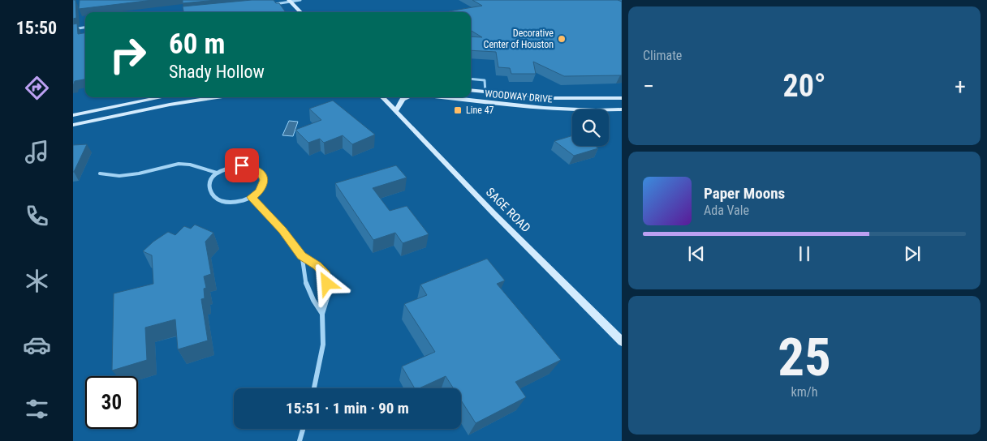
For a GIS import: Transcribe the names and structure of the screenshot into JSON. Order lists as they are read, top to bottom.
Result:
{
  "streets": {
    "main road": ["WOODWAY DRIVE", "SAGE ROAD"]
  },
  "places": {
    "other": ["Decorative Center of Houston"],
    "transit": ["Line 47"]
  },
  "page": {
    "tabs": "15:50",
    "tile": [
      "Climate",
      ["25", "km/h"]
    ],
    "turn": ["60 m", "Shady Hollow"],
    "heat": ["−", "20°", "+"],
    "song": ["Paper Moons", "Ada Vale"],
    "limit": "30",
    "trip": "15:51 · 1 min · 90 m"
  }
}
